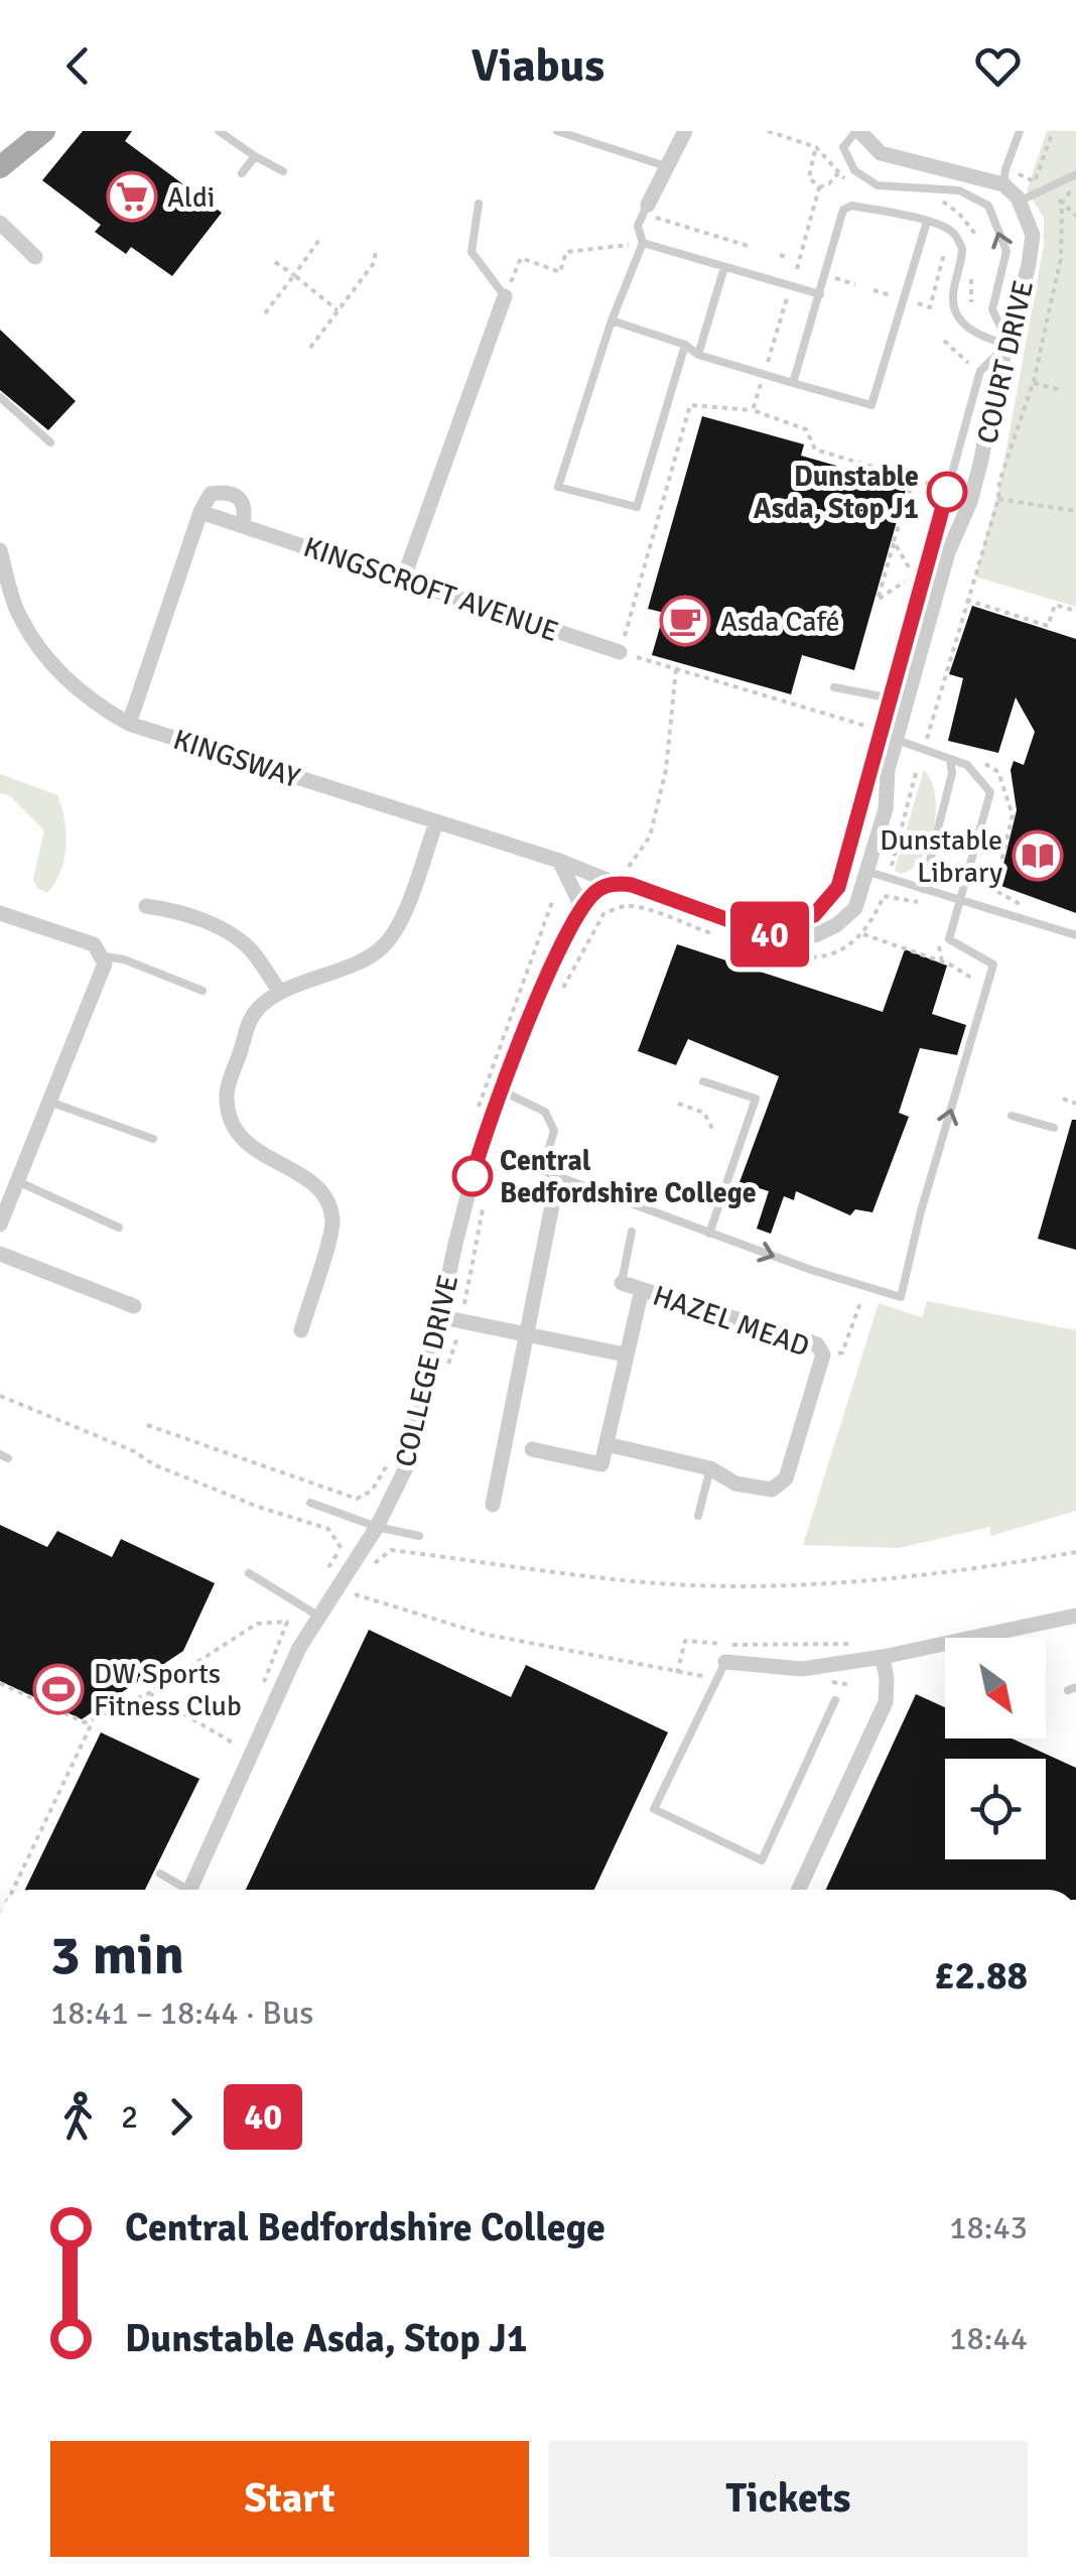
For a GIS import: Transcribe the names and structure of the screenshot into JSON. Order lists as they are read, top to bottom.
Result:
{
  "streets": {
    "street": [
      "COURT DRIVE",
      "KINGSCROFT AVENUE",
      "KINGSWAY",
      "HAZEL MEAD",
      "COLLEGE DRIVE"
    ]
  },
  "places": {
    "supermarket": ["Aldi"],
    "other": ["Dunstable Asda, Stop J1", "Central Bedfordshire College"],
    "cafe": ["Asda Café"],
    "library": ["Dunstable Library"],
    "sports": ["DW Sports Fitness Club"]
  },
  "lines": ["bus line 40"],
  "north": "bottom right",
  "page": {
    "header": "Viabus",
    "on_map": "40",
    "heading": ["3 min", "18:41 – 18:44 · Bus", "£2.88"],
    "legs": ["2", "40"],
    "list": [
      {
        "name": "Central Bedfordshire College",
        "value": "18:43"
      },
      {
        "name": "Dunstable Asda, Stop J1",
        "value": "18:44"
      }
    ],
    "buttons": ["Start", "Tickets"]
  }
}
